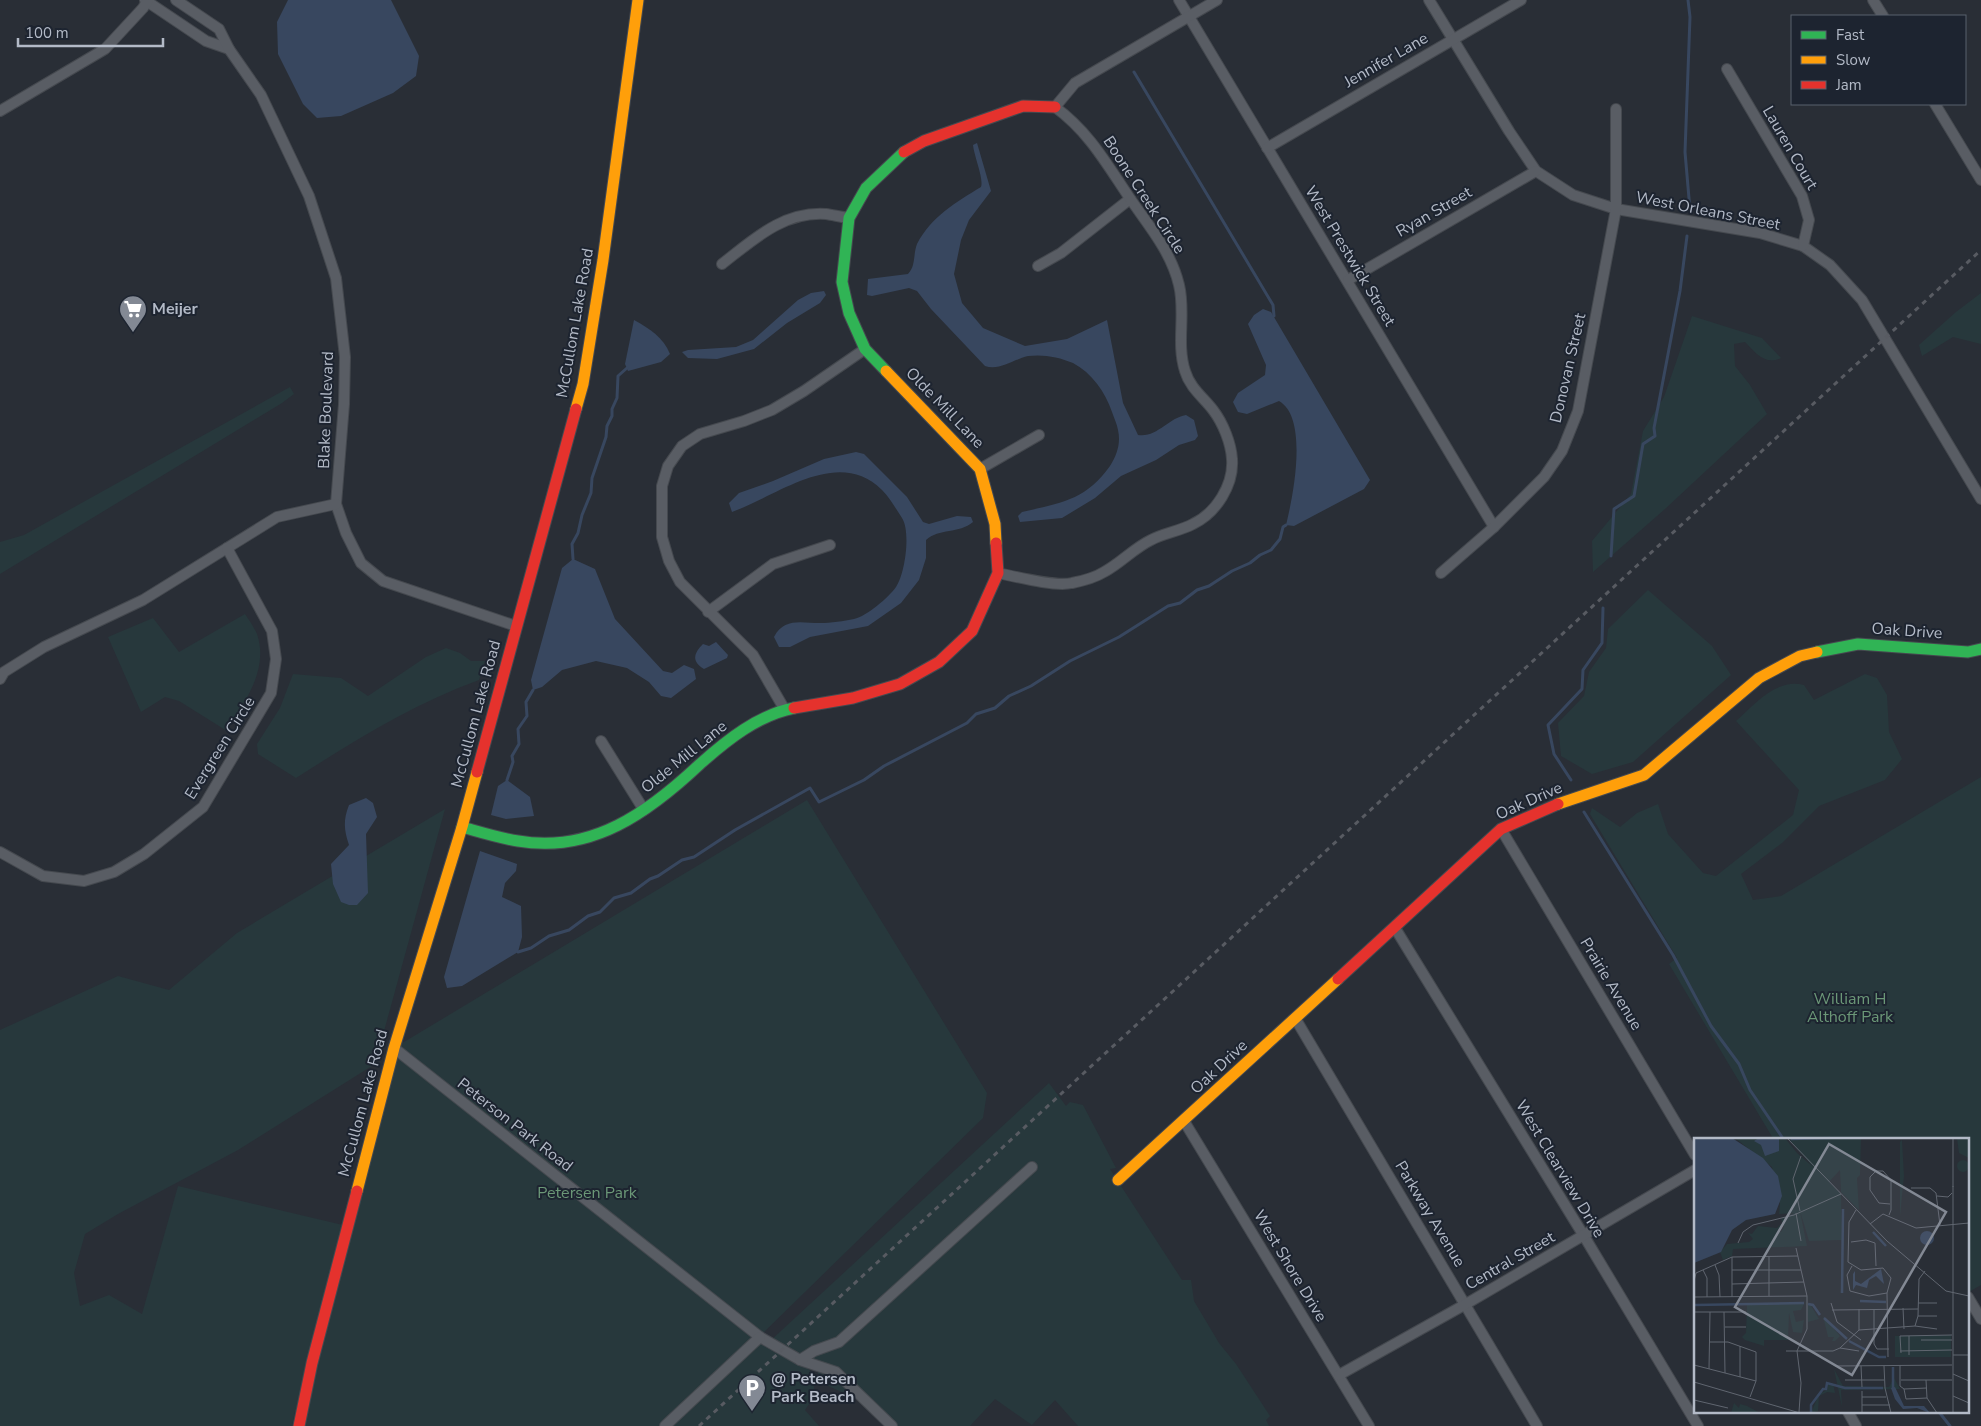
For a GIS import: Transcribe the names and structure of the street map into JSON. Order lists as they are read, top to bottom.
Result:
{
  "streets": {
    "street": [
      "Jennifer Lane",
      "Lauren Court",
      "Boone Creek Circle",
      "West Orleans Street",
      "Ryan Street",
      "West Prestwick Street",
      "McCullom Lake Road",
      "Donovan Street",
      "Olde Mill Lane",
      "Blake Boulevard",
      "Oak Drive",
      "Evergreen Circle",
      "Prairie Avenue",
      "Peterson Park Road",
      "West Clearview Drive",
      "Parkway Avenue",
      "Central Street",
      "West Shore Drive"
    ]
  },
  "crossings": [
    ["Jennifer Lane", "West Orleans Street"],
    ["Jennifer Lane", "West Prestwick Street"],
    ["Lauren Court", "West Orleans Street"],
    ["Boone Creek Circle", "Olde Mill Lane"],
    ["West Orleans Street", "Ryan Street"],
    ["West Orleans Street", "Donovan Street"],
    ["Ryan Street", "West Prestwick Street"],
    ["West Prestwick Street", "Donovan Street"],
    ["McCullom Lake Road", "Olde Mill Lane"],
    ["McCullom Lake Road", "Blake Boulevard"],
    ["McCullom Lake Road", "Peterson Park Road"],
    ["Oak Drive", "Prairie Avenue"],
    ["Oak Drive", "West Clearview Drive"],
    ["Oak Drive", "Parkway Avenue"],
    ["Oak Drive", "West Shore Drive"],
    ["West Clearview Drive", "Central Street"],
    ["Parkway Avenue", "Central Street"],
    ["Central Street", "West Shore Drive"]
  ],
  "parks": ["William H Althoff Park", "Petersen Park"],
  "places": {
    "supermarket": ["Meijer"],
    "parking": ["@ Petersen Park Beach"]
  },
  "legend": ["Fast", "Slow", "Jam"],
  "scale_bar": "100 m"
}
